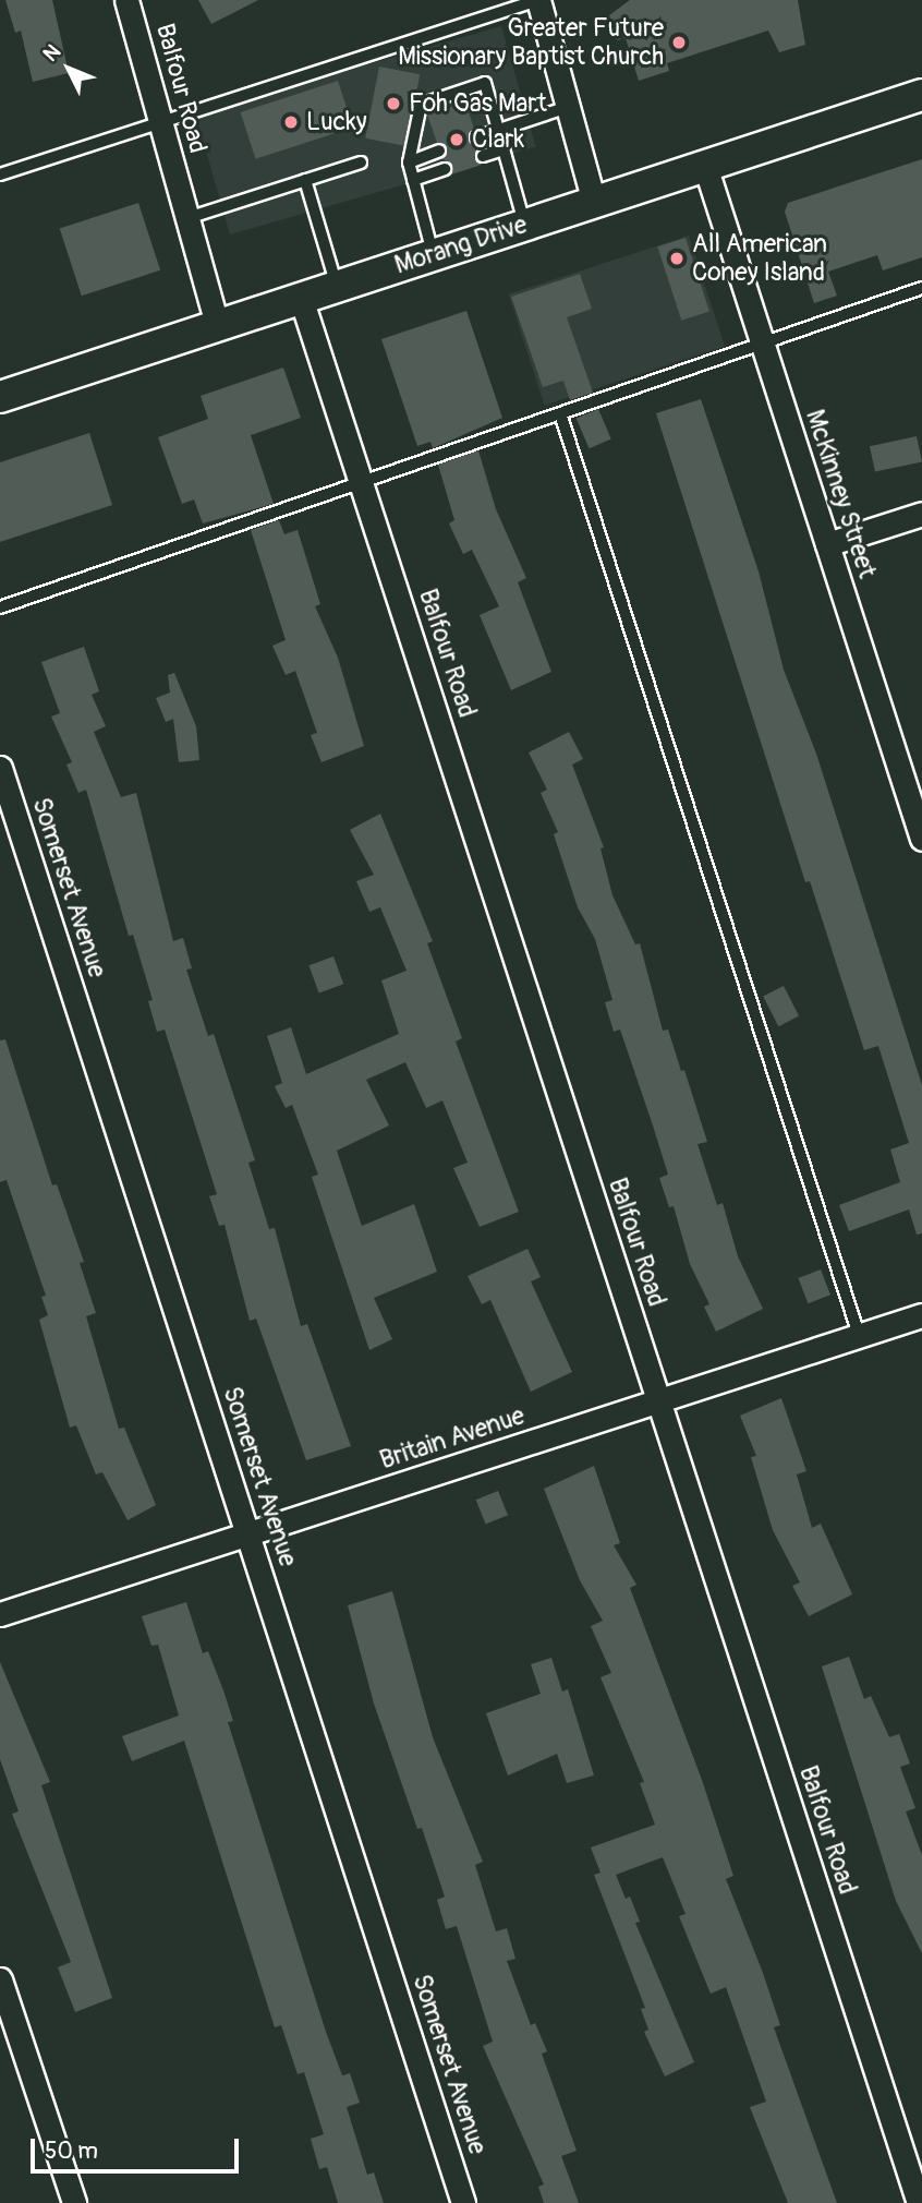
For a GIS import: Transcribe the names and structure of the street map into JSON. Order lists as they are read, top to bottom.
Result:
{
  "streets": {
    "street": [
      "Balfour Road",
      "Morang Drive",
      "McKinney Street",
      "Somerset Avenue",
      "Britain Avenue"
    ]
  },
  "crossings": [
    ["Balfour Road", "Morang Drive"],
    ["Balfour Road", "Britain Avenue"],
    ["Morang Drive", "McKinney Street"],
    ["Somerset Avenue", "Britain Avenue"]
  ],
  "places": [
    "Greater Future Missionary Baptist Church",
    "Foh Gas Mart",
    "Lucky",
    "Clark",
    "All American Coney Island"
  ],
  "scale_bar": "50 m",
  "north": "top left"
}
